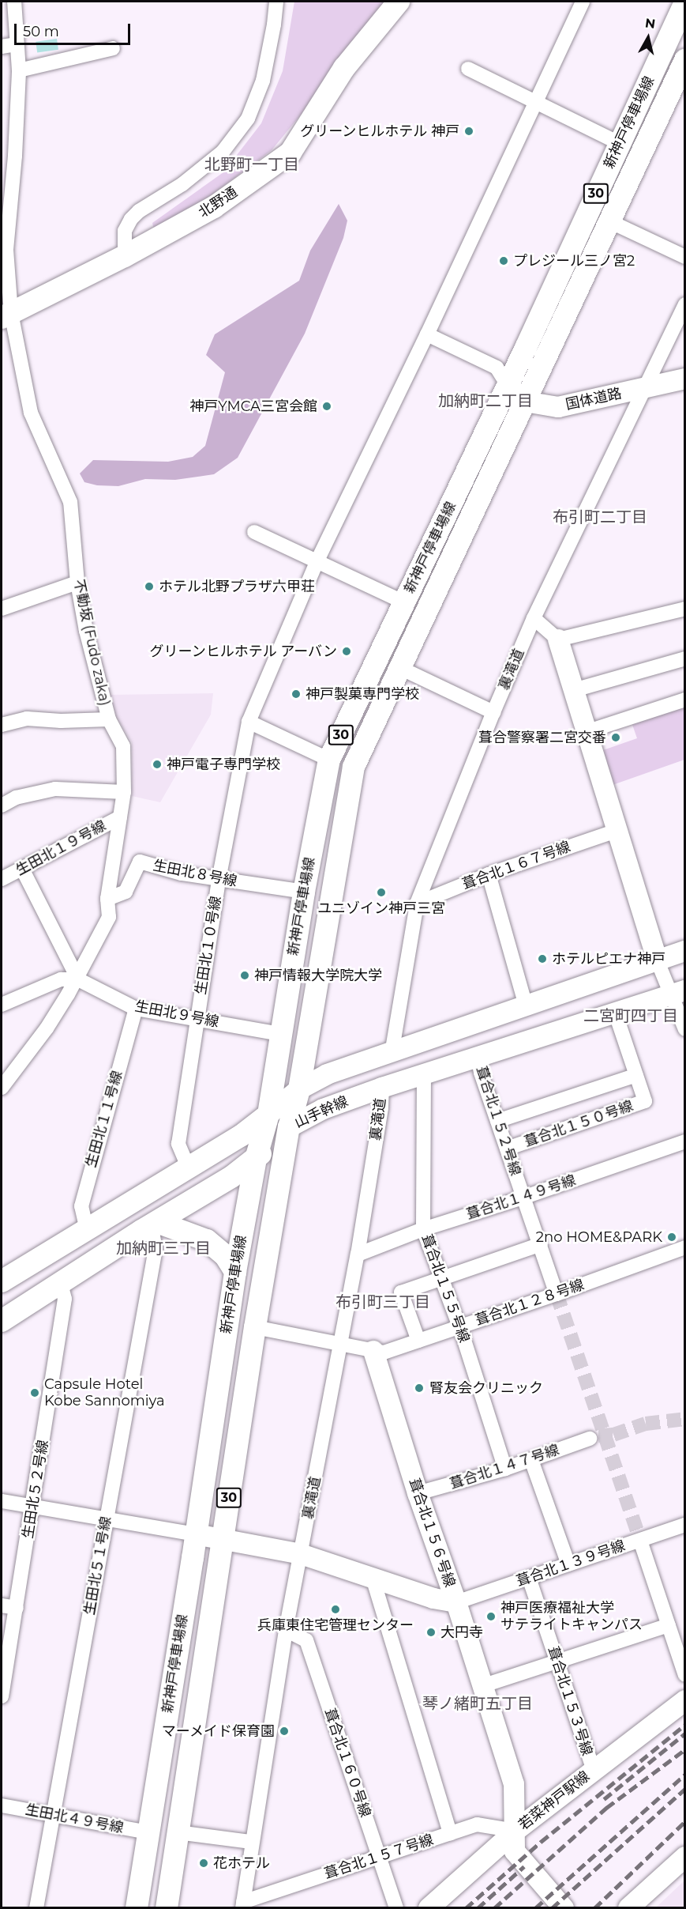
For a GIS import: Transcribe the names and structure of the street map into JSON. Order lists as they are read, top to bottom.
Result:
{
  "streets": {
    "main road": [
      "新神戸停車場線",
      "30",
      "北野通",
      "山手幹線"
    ],
    "street": [
      "国体道路",
      "不動坂 (Fudo zaka)",
      "裏滝道",
      "生田北１９号線",
      "葺合北１６７号線",
      "生田北８号線",
      "生田北１０号線",
      "生田北９号線",
      "生田北１１号線",
      "葺合北１５２号線",
      "葺合北１５０号線",
      "葺合北１４９号線",
      "葺合北１５５号線",
      "葺合北１２８号線",
      "葺合北１４７号線",
      "生田北５２号線",
      "葺合北１５６号線",
      "葺合北１３９号線",
      "生田北５１号線",
      "葺合北１５３号線",
      "葺合北１６０号線",
      "若菜神戸駅線",
      "生田北４９号線",
      "葺合北１５７号線"
    ]
  },
  "crossings": [
    ["新神戸停車場線", "国体道路"],
    ["新神戸停車場線", "生田北８号線"],
    ["新神戸停車場線", "生田北９号線"],
    ["新神戸停車場線", "山手幹線"],
    ["新神戸停車場線", "生田北４９号線"],
    ["北野通", "不動坂 (Fudo zaka)"],
    ["国体道路", "裏滝道"],
    ["不動坂 (Fudo zaka)", "生田北１９号線"],
    ["不動坂 (Fudo zaka)", "生田北８号線"],
    ["不動坂 (Fudo zaka)", "生田北９号線"],
    ["裏滝道", "葺合北１６７号線"],
    ["裏滝道", "山手幹線"],
    ["裏滝道", "葺合北１４９号線"],
    ["裏滝道", "葺合北１６０号線"],
    ["裏滝道", "葺合北１５７号線"],
    ["生田北８号線", "生田北１０号線"],
    ["生田北１０号線", "生田北９号線"],
    ["生田北１０号線", "山手幹線"],
    ["生田北９号線", "生田北１１号線"],
    ["山手幹線", "生田北１１号線"],
    ["山手幹線", "葺合北１５２号線"],
    ["山手幹線", "葺合北１５０号線"],
    ["山手幹線", "葺合北１５５号線"],
    ["山手幹線", "生田北５２号線"],
    ["山手幹線", "生田北５１号線"],
    ["葺合北１５２号線", "葺合北１５０号線"],
    ["葺合北１５２号線", "葺合北１４９号線"],
    ["葺合北１５２号線", "葺合北１２８号線"],
    ["葺合北１４９号線", "葺合北１５５号線"],
    ["葺合北１５５号線", "葺合北１２８号線"],
    ["葺合北１５５号線", "葺合北１４７号線"],
    ["葺合北１２８号線", "葺合北１５６号線"],
    ["葺合北１４７号線", "葺合北１５６号線"],
    ["葺合北１５６号線", "葺合北１３９号線"],
    ["葺合北１５６号線", "若菜神戸駅線"],
    ["葺合北１５６号線", "葺合北１５７号線"],
    ["葺合北１３９号線", "葺合北１５３号線"],
    ["生田北５１号線", "生田北４９号線"],
    ["葺合北１５３号線", "若菜神戸駅線"],
    ["葺合北１６０号線", "葺合北１５７号線"],
    ["若菜神戸駅線", "葺合北１５７号線"]
  ],
  "districts": [
    "北野町一丁目",
    "加納町二丁目",
    "布引町二丁目",
    "二宮町四丁目",
    "加納町三丁目",
    "布引町三丁目",
    "琴ノ緒町五丁目"
  ],
  "places": [
    "グリーンヒルホテル 神戸",
    "プレジール三ノ宮2",
    "神戸YMCA三宮会館",
    "ホテル北野プラザ六甲荘",
    "グリーンヒルホテル アーバン",
    "神戸製菓専門学校",
    "葺合警察署二宮交番",
    "神戸電子専門学校",
    "ユニゾイン神戸三宮",
    "ホテルピエナ神戸",
    "神戸情報大学院大学",
    "2no HOME&PARK",
    "腎友会クリニック",
    "Capsule Hotel Kobe Sannomiya",
    "兵庫東住宅管理センター",
    "神戸医療福祉大学 サテライトキャンパス",
    "大円寺",
    "マーメイド保育園",
    "花ホテル"
  ],
  "scale_bar": "50 m",
  "north": "top"
}
